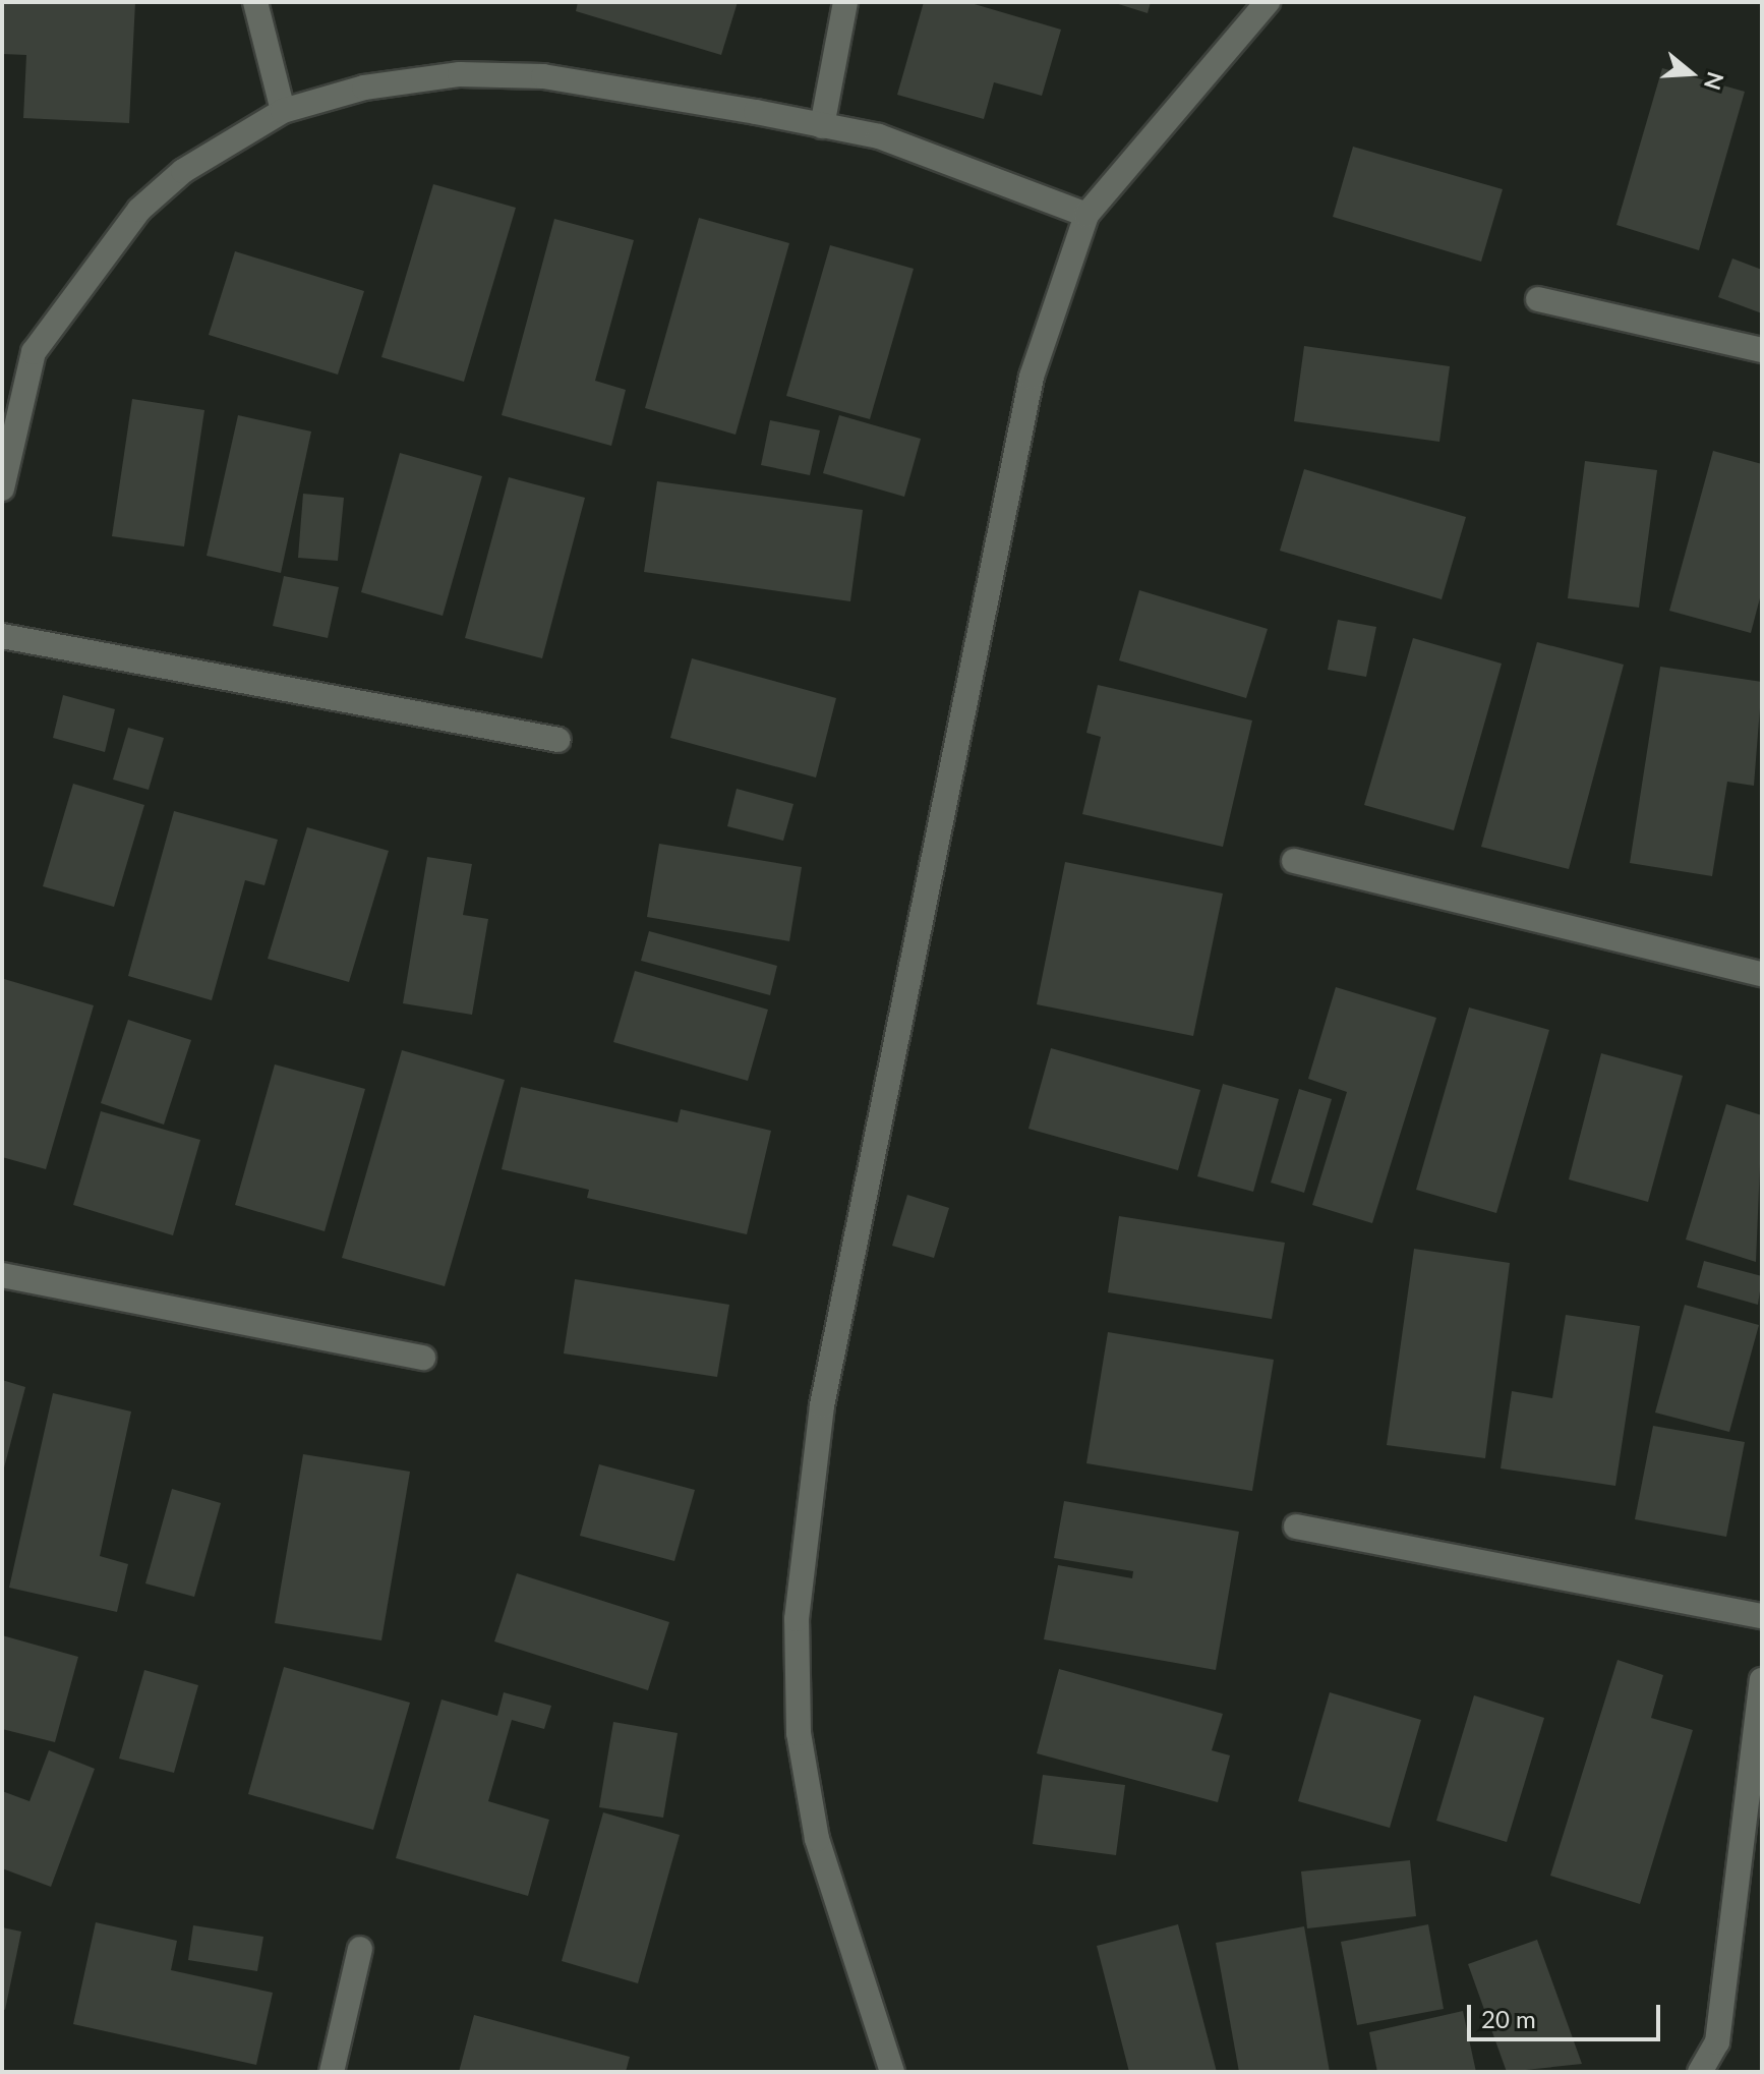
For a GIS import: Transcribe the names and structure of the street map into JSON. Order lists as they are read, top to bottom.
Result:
{
  "scale_bar": "20 m",
  "north": "right"
}
